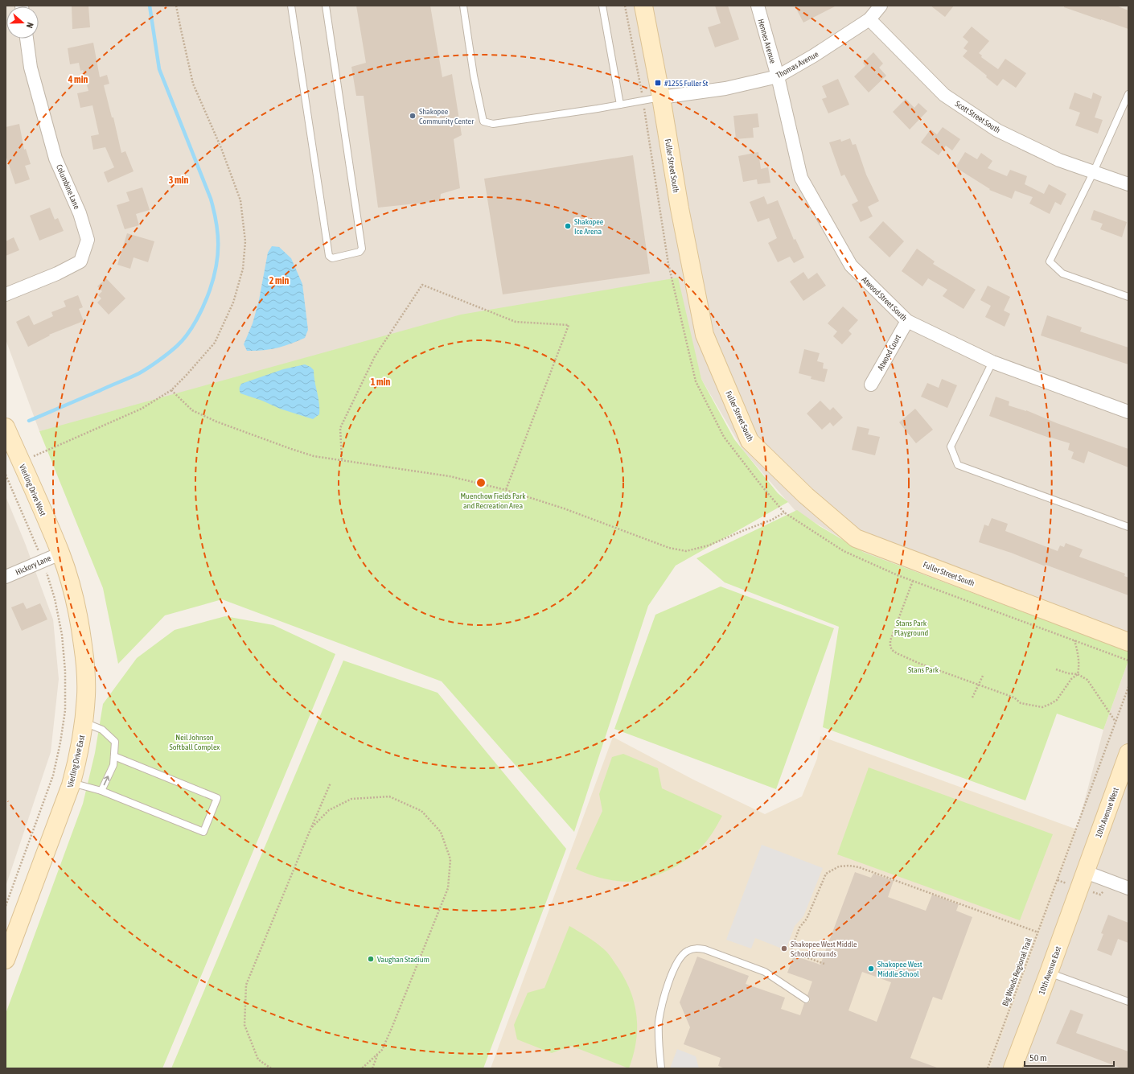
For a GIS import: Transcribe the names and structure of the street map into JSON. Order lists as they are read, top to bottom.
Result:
{
  "streets": {
    "street": [
      "Hennes Avenue",
      "Thomas Avenue",
      "Scott Street South",
      "Fuller Street South",
      "Columbine Lane",
      "Atwood Street South",
      "Atwood Court",
      "Vierling Drive West",
      "Hickory Lane",
      "Vierling Drive East",
      "10th Avenue West",
      "10th Avenue East"
    ],
    "path": ["Big Woods Regional Trail"]
  },
  "crossings": [
    ["Hennes Avenue", "Thomas Avenue"],
    ["Hennes Avenue", "Atwood Street South"],
    ["Thomas Avenue", "Scott Street South"],
    ["Thomas Avenue", "Fuller Street South"],
    ["Thomas Avenue", "Atwood Street South"],
    ["Atwood Street South", "Atwood Court"],
    ["Vierling Drive West", "Hickory Lane"],
    ["Vierling Drive West", "Vierling Drive East"],
    ["Hickory Lane", "Vierling Drive East"],
    ["10th Avenue West", "10th Avenue East"]
  ],
  "parks": [
    "Muenchow Fields Park and Recreation Area",
    "Stans Park Playground",
    "Stans Park",
    "Neil Johnson Softball Complex"
  ],
  "places": {
    "transit": ["#1255 Fuller St"],
    "other": [
      "Shakopee Community Center",
      "Shakopee Ice Arena",
      "Shakopee West Middle School Grounds",
      "Vaughan Stadium",
      "Shakopee West Middle School"
    ]
  },
  "scale_bar": "50 m",
  "north": "right",
  "rings": [
    "4 min",
    "3 min",
    "2 min",
    "1 min"
  ]
}
